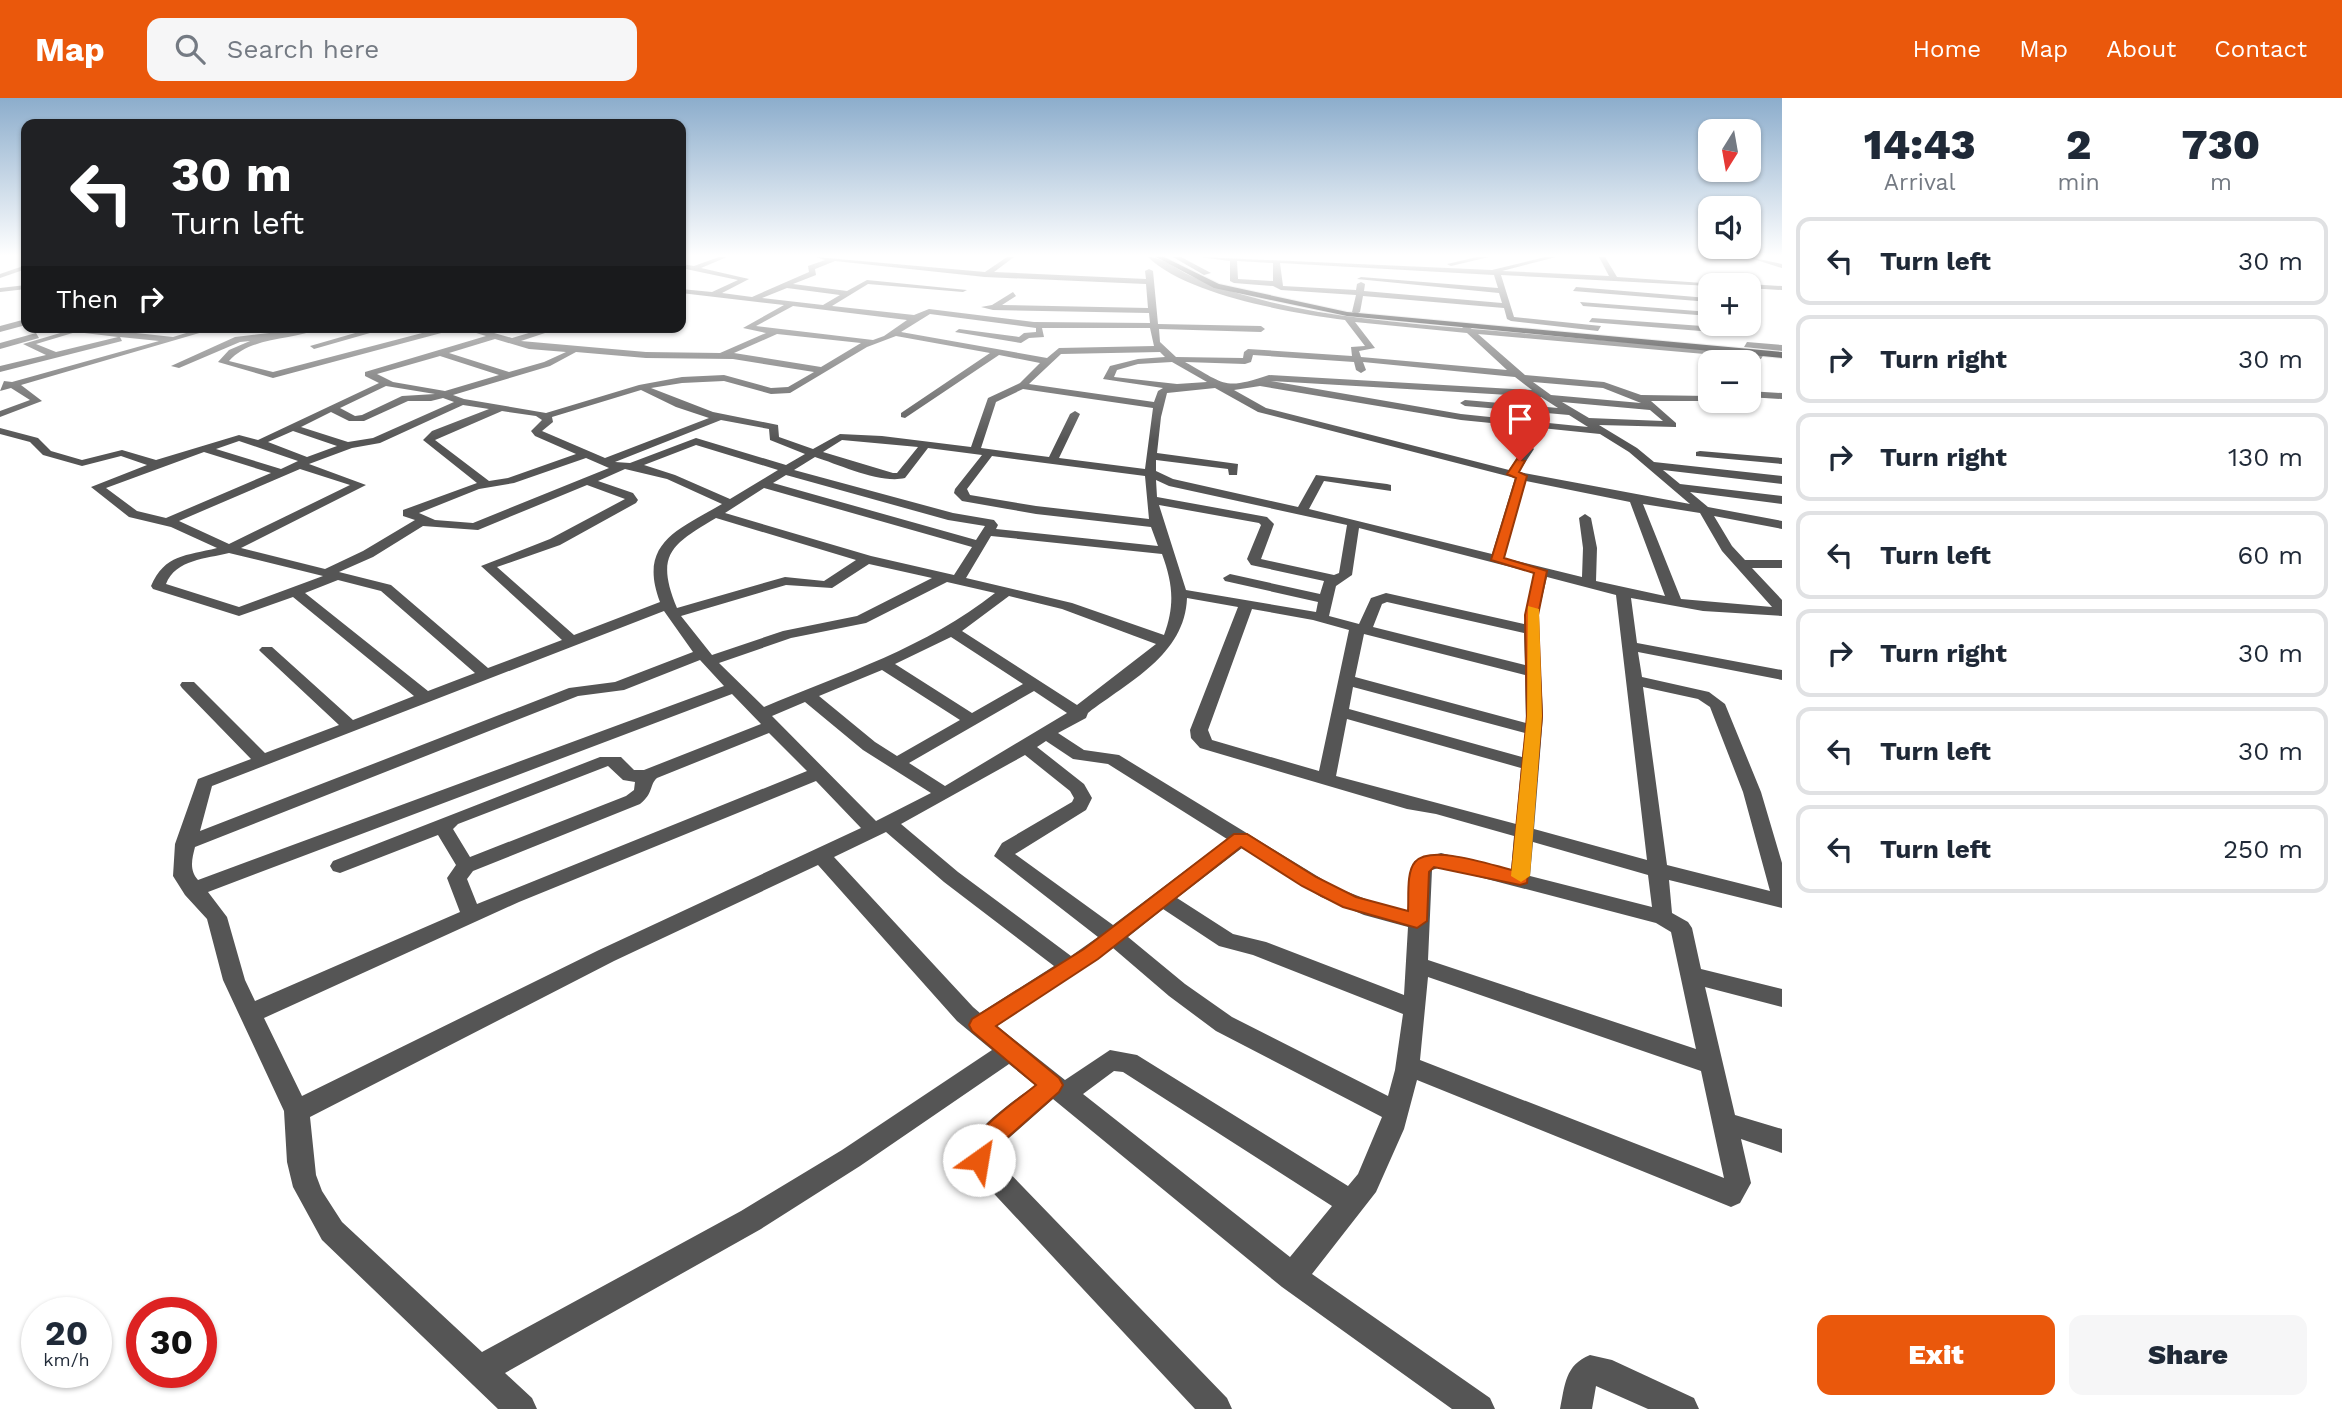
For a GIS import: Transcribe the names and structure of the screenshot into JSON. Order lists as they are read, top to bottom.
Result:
{
  "north": "bottom",
  "page": {
    "header": "Map",
    "search": "Search here",
    "nav": [
      "Home",
      "Map",
      "About",
      "Contact"
    ],
    "eta": [
      "14:43",
      "Arrival",
      "2",
      "min",
      "730",
      "m"
    ],
    "map_buttons": ["+", "−"],
    "turn": ["30 m", "Turn left"],
    "list": [
      {
        "name": "Turn left",
        "value": "30 m"
      },
      {
        "name": "Turn right",
        "value": "30 m"
      },
      {
        "name": "Turn right",
        "value": "130 m"
      },
      {
        "name": "Turn left",
        "value": "60 m"
      },
      {
        "name": "Turn right",
        "value": "30 m"
      },
      {
        "name": "Turn left",
        "value": "30 m"
      },
      {
        "name": "Turn left",
        "value": "250 m"
      }
    ],
    "then": "Then",
    "speed": "20 km/h",
    "limit": "30",
    "buttons": ["Exit", "Share"]
  }
}
